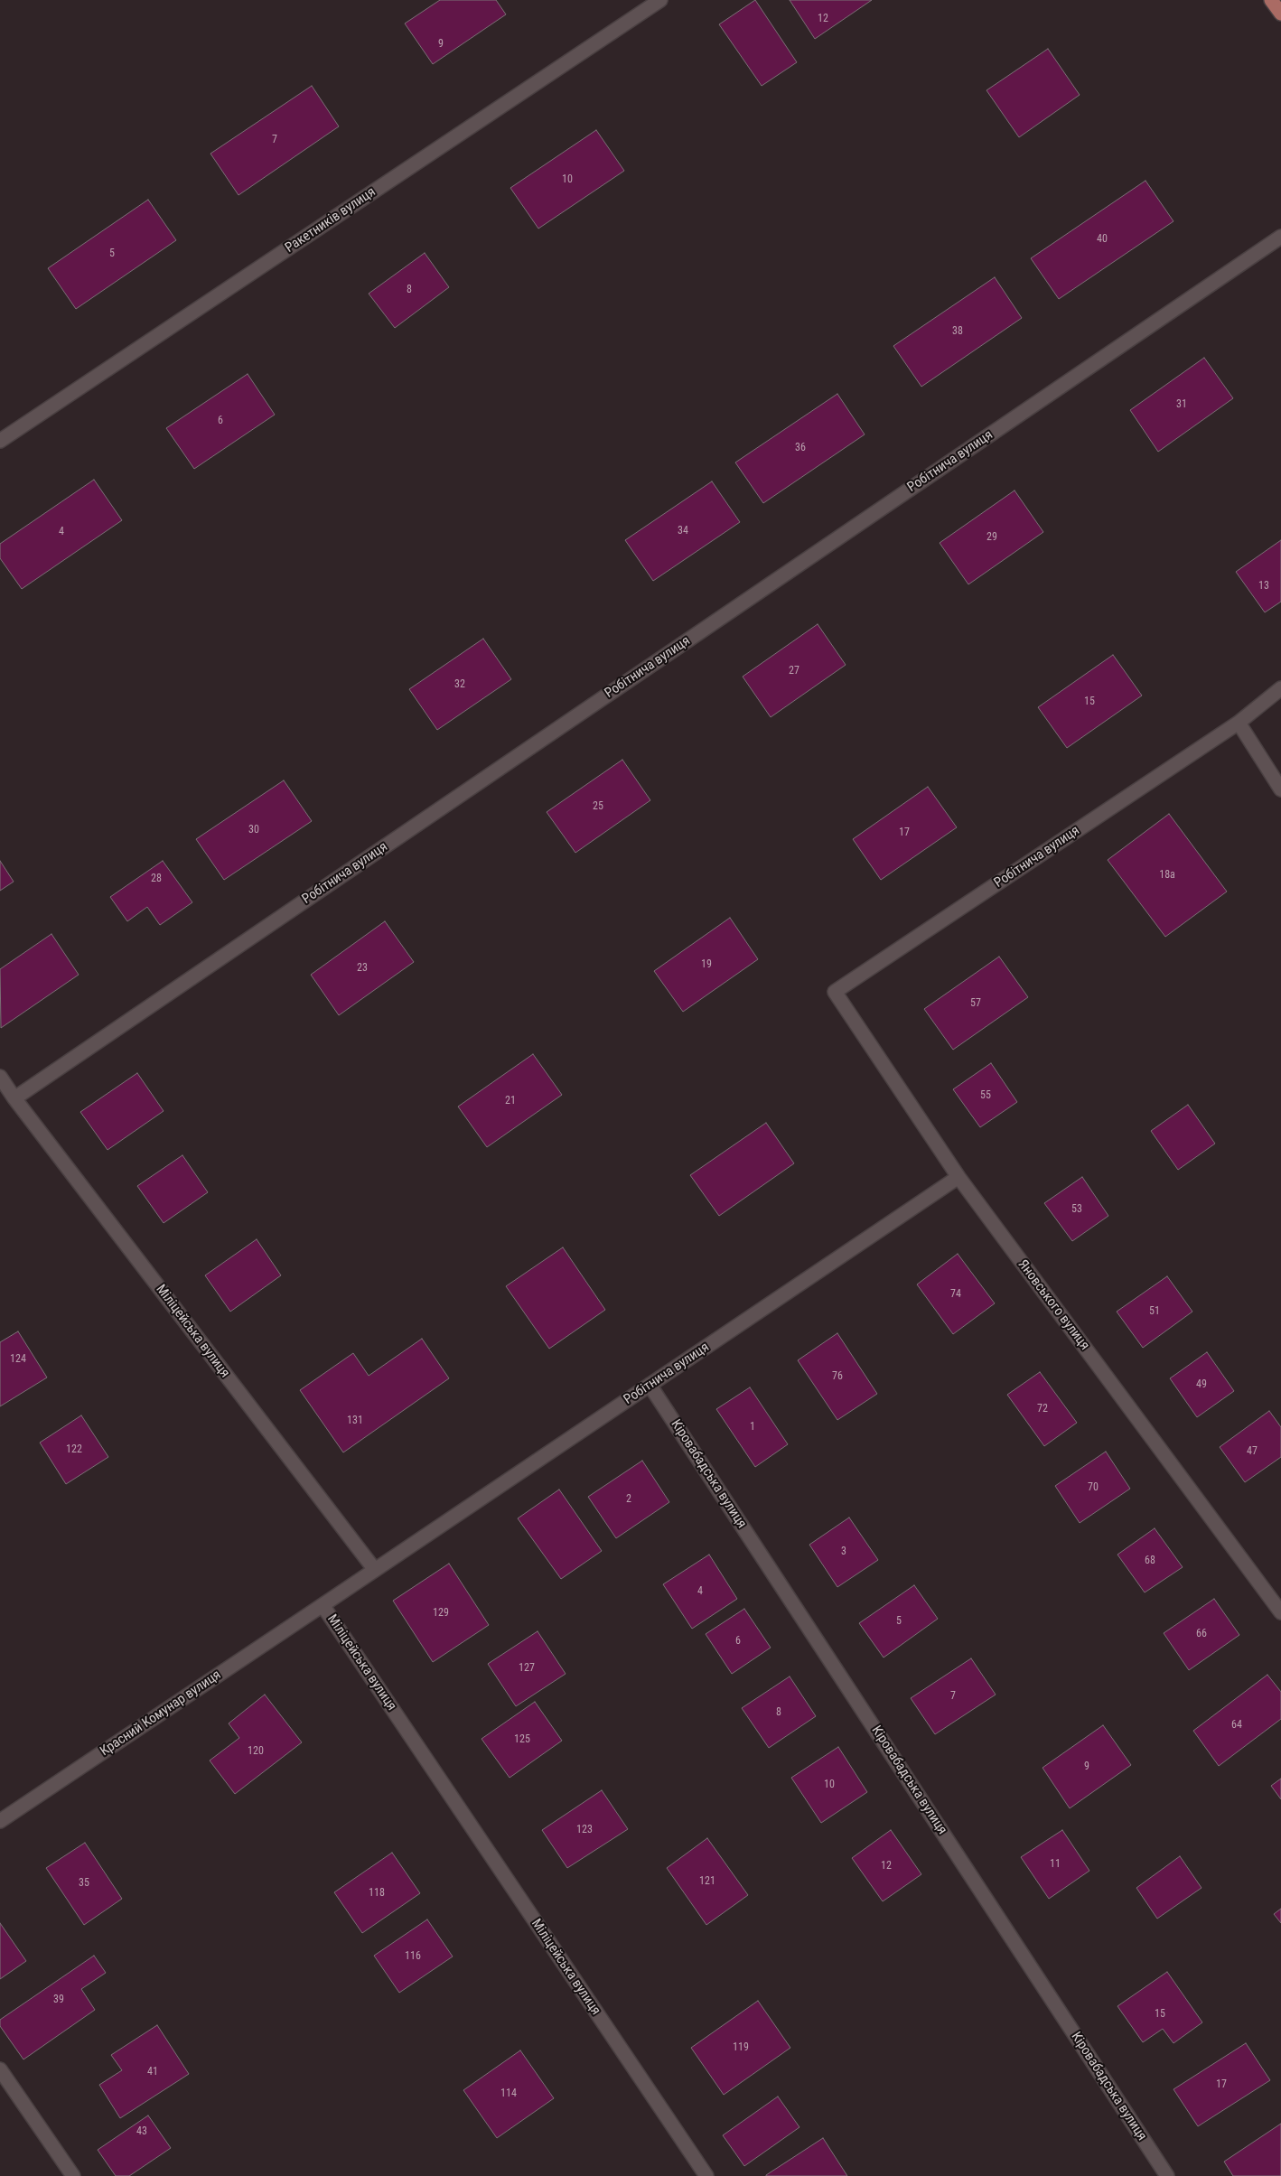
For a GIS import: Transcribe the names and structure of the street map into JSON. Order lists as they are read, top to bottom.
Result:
{
  "streets": {
    "street": [
      "Ракетників вулиця",
      "Робітнича вулиця",
      "Яновського вулиця",
      "Міліцейська вулиця",
      "Кіровабадська вулиця",
      "Красний Комунар вулиця"
    ]
  },
  "crossings": [
    ["Робітнича вулиця", "Яновського вулиця"],
    ["Робітнича вулиця", "Міліцейська вулиця"],
    ["Робітнича вулиця", "Кіровабадська вулиця"],
    ["Міліцейська вулиця", "Красний Комунар вулиця"]
  ],
  "house_numbers": [
    "12",
    "9",
    "7",
    "10",
    "40",
    "5",
    "8",
    "38",
    "31",
    "6",
    "36",
    "34",
    "4",
    "29",
    "13",
    "27",
    "32",
    "15",
    "25",
    "30",
    "17",
    "18а",
    "28",
    "19",
    "23",
    "57",
    "55",
    "21",
    "53",
    "74",
    "51",
    "124",
    "76",
    "49",
    "72",
    "131",
    "1",
    "122",
    "47",
    "70",
    "2",
    "3",
    "68",
    "4",
    "129",
    "5",
    "66",
    "6",
    "127",
    "7",
    "8",
    "64",
    "125",
    "120",
    "9",
    "10",
    "123",
    "11",
    "12",
    "121",
    "35",
    "118",
    "116",
    "39",
    "15",
    "119",
    "41",
    "17",
    "114",
    "43"
  ]
}
